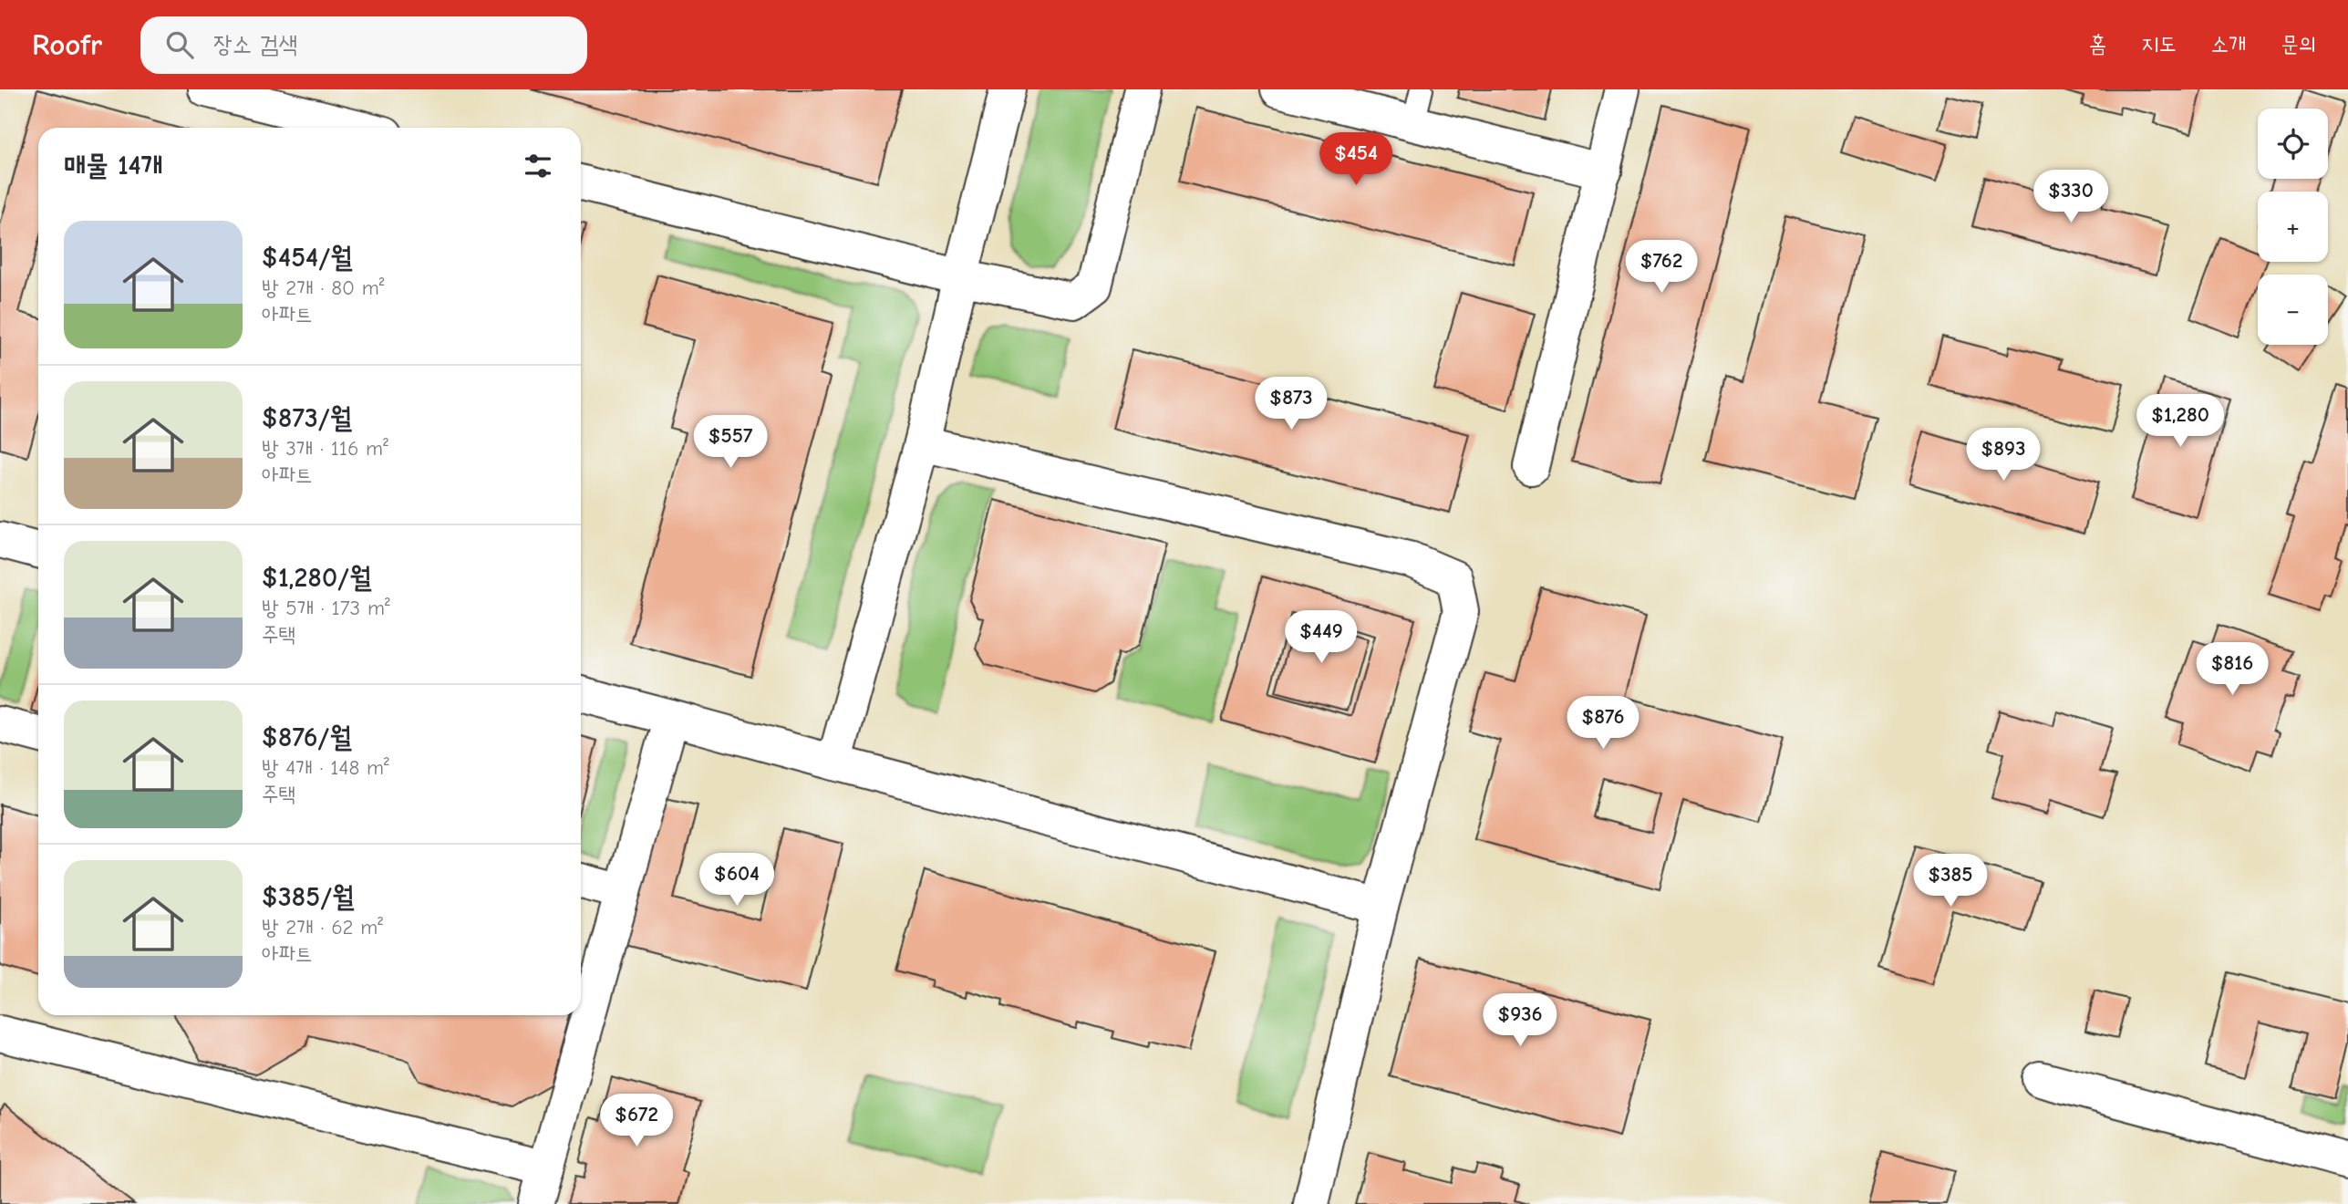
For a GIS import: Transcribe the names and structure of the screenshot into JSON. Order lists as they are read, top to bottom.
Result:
{
  "page": {
    "header": "Roofr",
    "search": "장소 검색",
    "nav": [
      "홈",
      "지도",
      "소개",
      "문의"
    ],
    "map_buttons": ["+", "−"],
    "heading": "매물 14개",
    "price": [
      "$454",
      "$330",
      "$762",
      "$873",
      "$1,280",
      "$557",
      "$893",
      "$449",
      "$816",
      "$876",
      "$604",
      "$385",
      "$936",
      "$672"
    ],
    "list": [
      {
        "name": "$454/월",
        "note": "방 2개 · 80 m² · 아파트"
      },
      {
        "name": "$873/월",
        "note": "방 3개 · 116 m² · 아파트"
      },
      {
        "name": "$1,280/월",
        "note": "방 5개 · 173 m² · 주택"
      },
      {
        "name": "$876/월",
        "note": "방 4개 · 148 m² · 주택"
      },
      {
        "name": "$385/월",
        "note": "방 2개 · 62 m² · 아파트"
      }
    ]
  }
}
